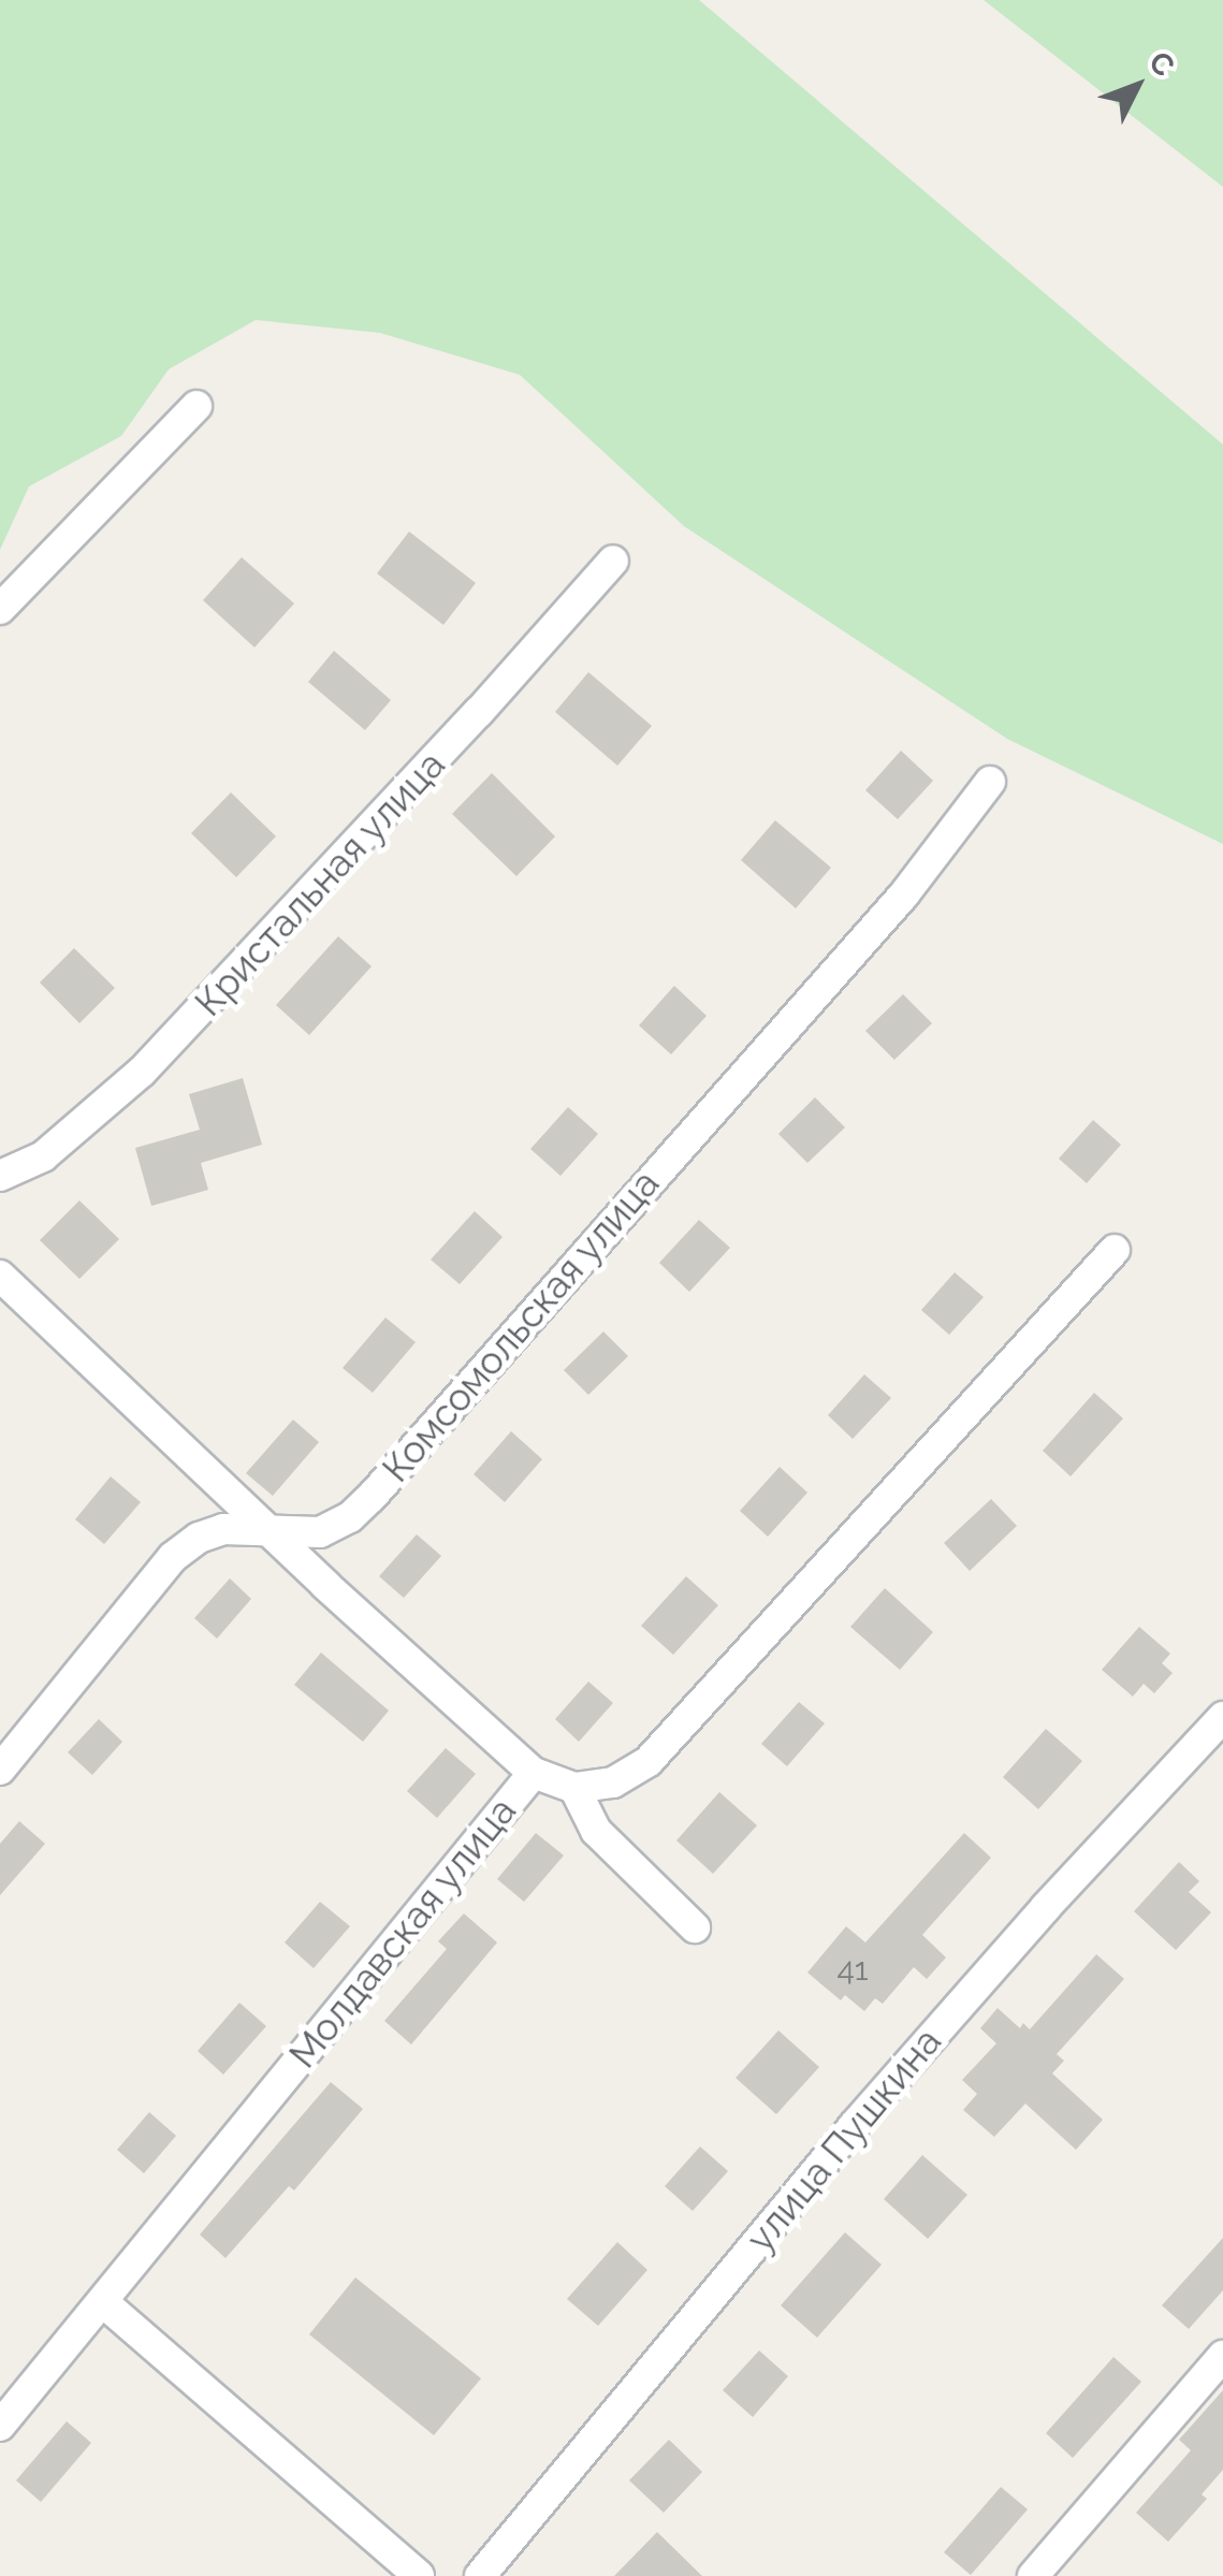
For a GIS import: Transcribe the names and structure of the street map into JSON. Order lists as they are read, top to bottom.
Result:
{
  "streets": {
    "street": [
      "Кристальная улица",
      "Комсомольская улица",
      "Молдавская улица",
      "улица Пушкина"
    ]
  },
  "house_numbers": ["41"],
  "north": "top right"
}
